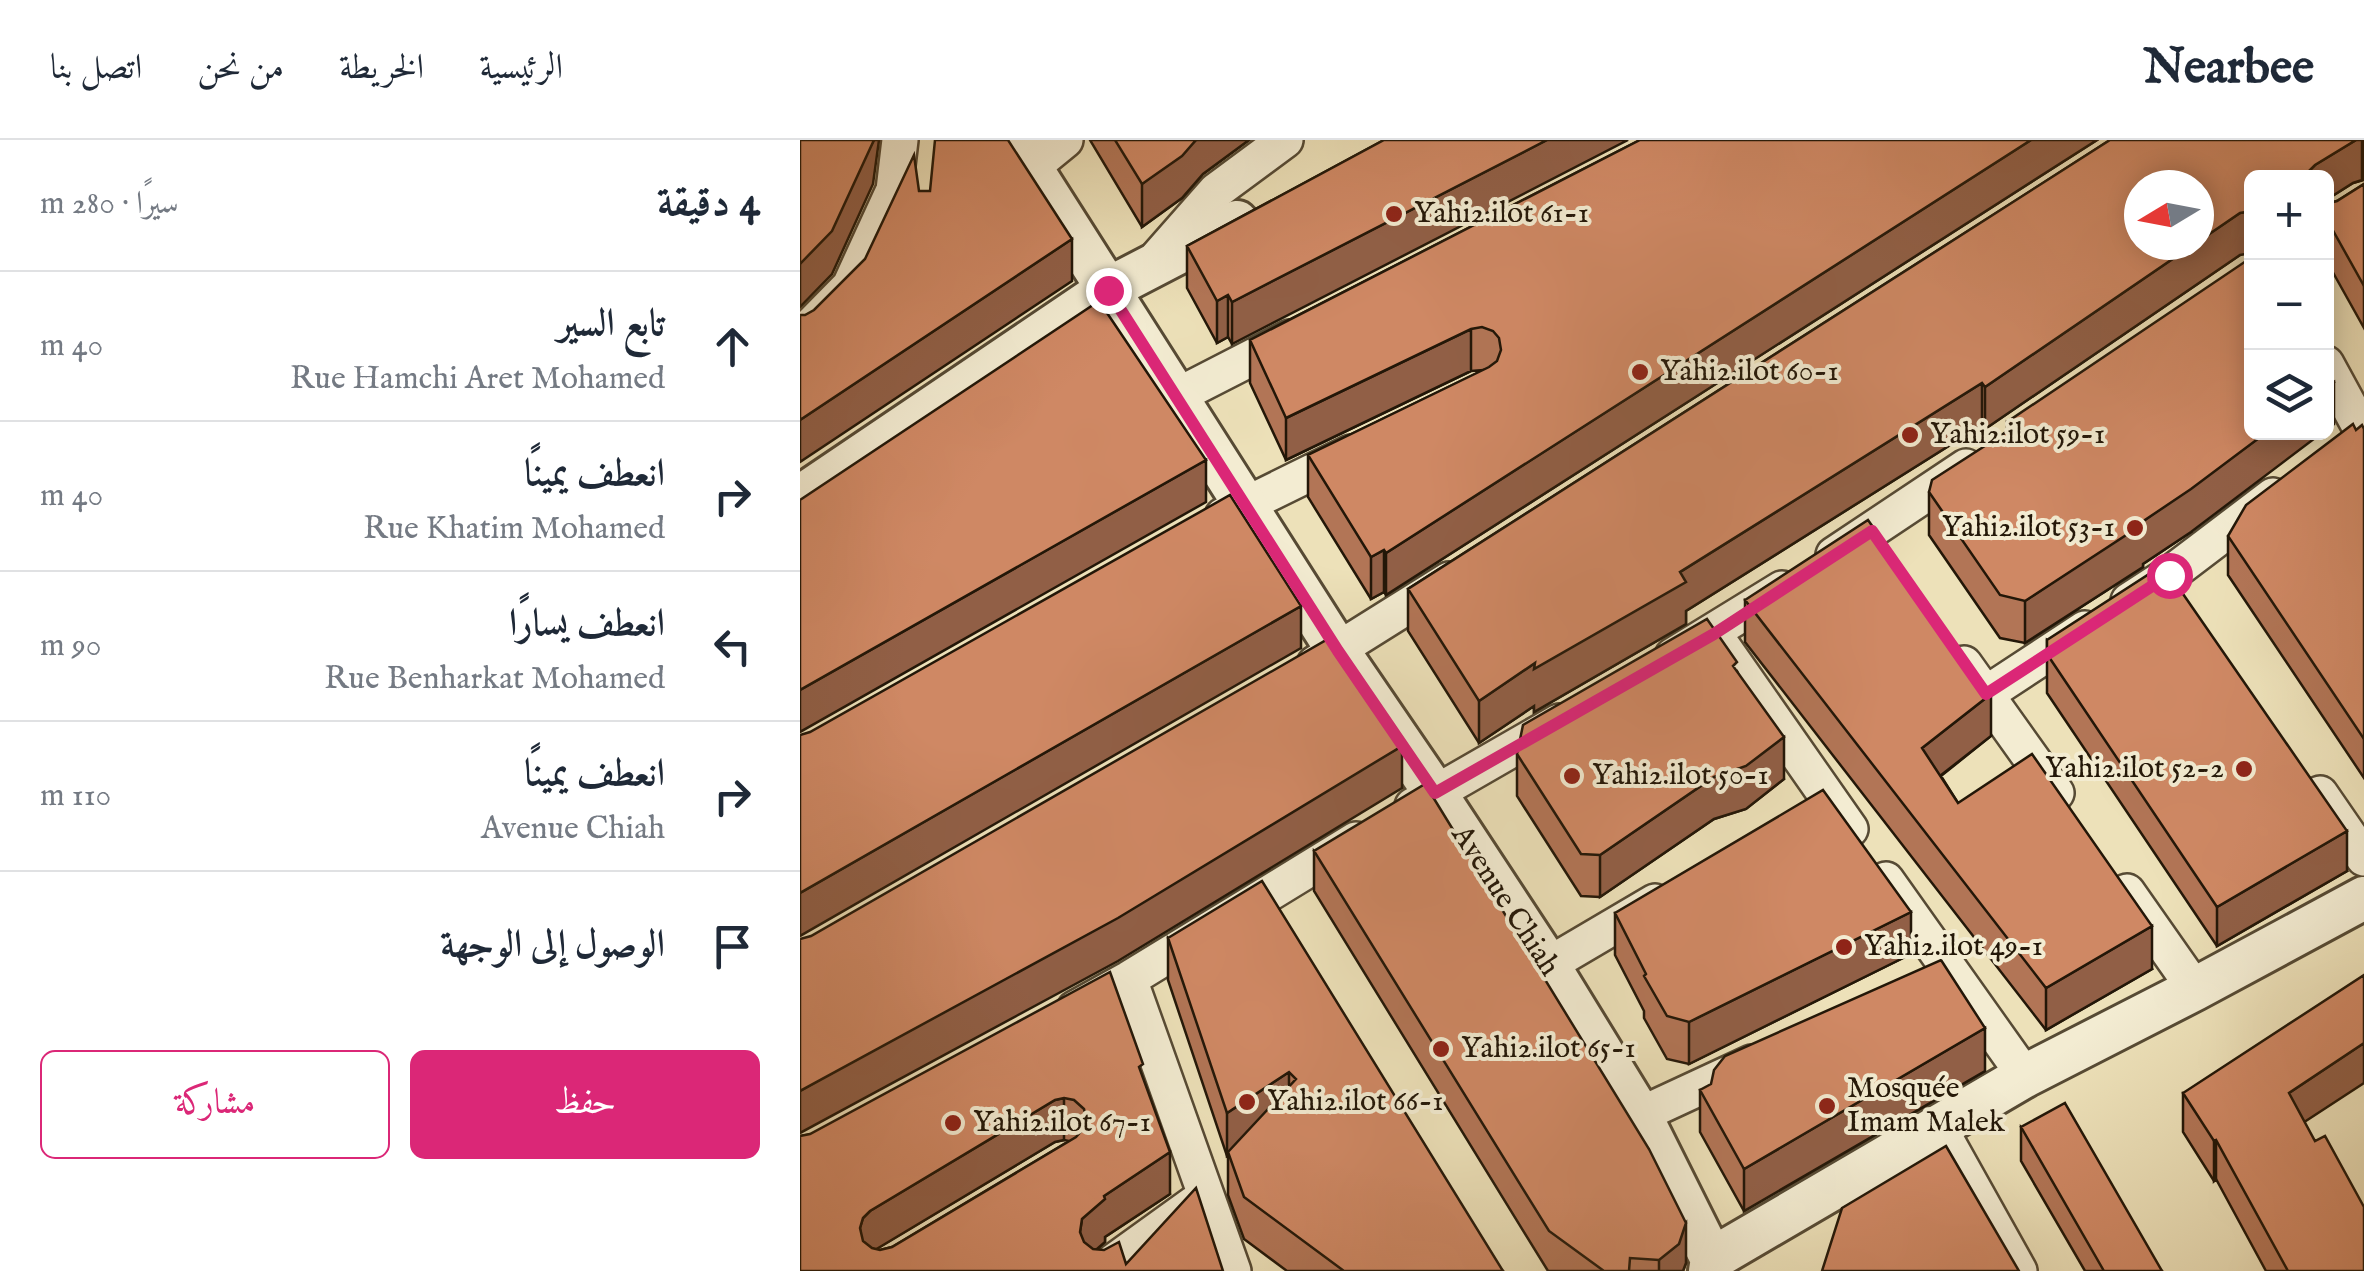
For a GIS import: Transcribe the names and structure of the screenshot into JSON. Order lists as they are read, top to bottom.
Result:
{
  "streets": {
    "street": ["Avenue Chiah"]
  },
  "places": [
    "Yahi2.ilot 61-1",
    "Yahi2.ilot 60-1",
    "Yahi2.ilot 59-1",
    "Yahi2.ilot 53-1",
    "Yahi2.ilot 52-2",
    "Yahi2.ilot 50-1",
    "Yahi2.ilot 49-1",
    "Yahi2.ilot 65-1",
    "Yahi2.ilot 66-1",
    "Mosquée Imam Malek",
    "Yahi2.ilot 67-1"
  ],
  "north": "left",
  "page": {
    "header": "Nearbee",
    "nav": [
      "الرئيسية",
      "الخريطة",
      "من نحن",
      "اتصل بنا"
    ],
    "heading": ["4 دقيقة", "سيرًا · 280 m"],
    "map_buttons": ["+", "−"],
    "list": [
      ["تابع السير", "Rue Hamchi Aret Mohamed", "40 m"],
      ["انعطف يمينًا", "Rue Khatim Mohamed", "40 m"],
      ["انعطف يسارًا", "Rue Benharkat Mohamed", "90 m"],
      ["انعطف يمينًا", "Avenue Chiah", "110 m"],
      "الوصول إلى الوجهة"
    ],
    "buttons": ["حفظ", "مشاركة"]
  }
}
